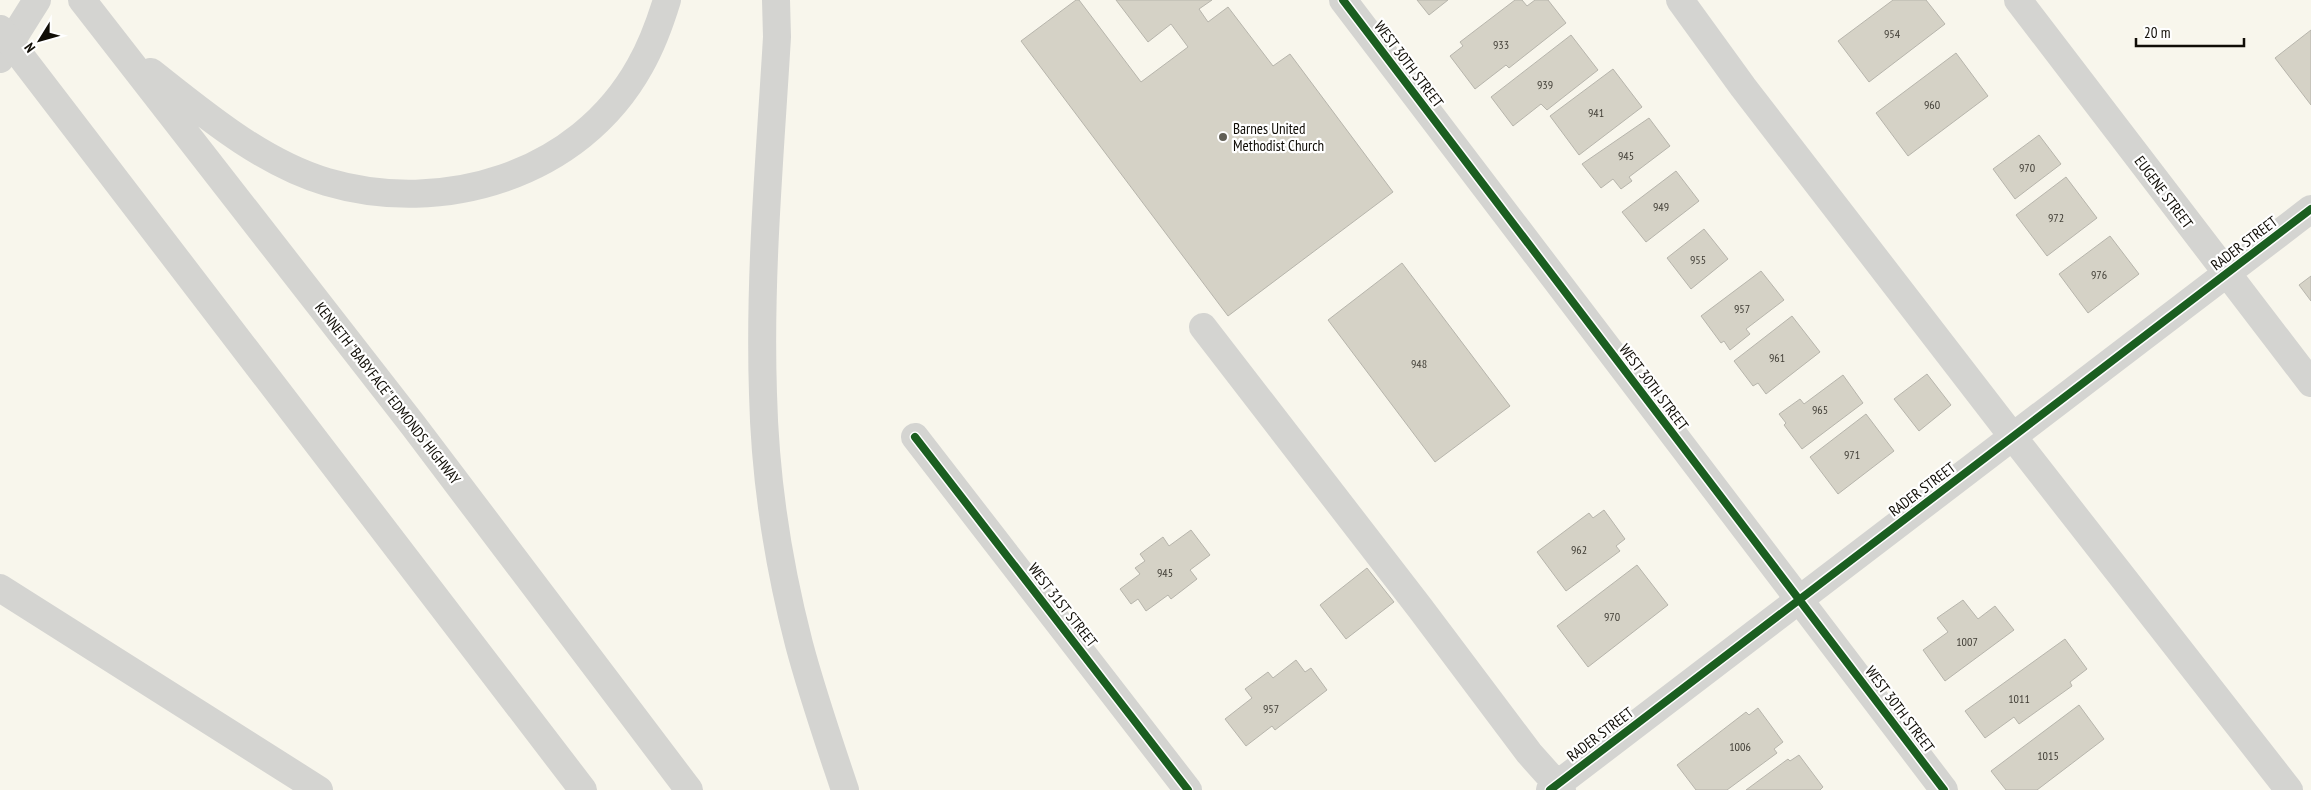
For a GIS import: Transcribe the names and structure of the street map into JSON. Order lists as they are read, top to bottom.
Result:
{
  "streets": {
    "main road": [
      "WEST 30TH STREET",
      "EUGENE STREET",
      "RADER STREET",
      "KENNETH \"BABYFACE\" EDMONDS HIGHWAY",
      "WEST 31ST STREET"
    ]
  },
  "crossings": [
    ["WEST 30TH STREET", "RADER STREET"],
    ["EUGENE STREET", "RADER STREET"]
  ],
  "places": ["Barnes United Methodist Church"],
  "house_numbers": [
    "954",
    "933",
    "939",
    "960",
    "941",
    "945",
    "970",
    "949",
    "972",
    "955",
    "976",
    "957",
    "961",
    "948",
    "965",
    "971",
    "962",
    "945",
    "970",
    "1007",
    "1011",
    "957",
    "1006",
    "1015"
  ],
  "scale_bar": "20 m",
  "north": "bottom left"
}
